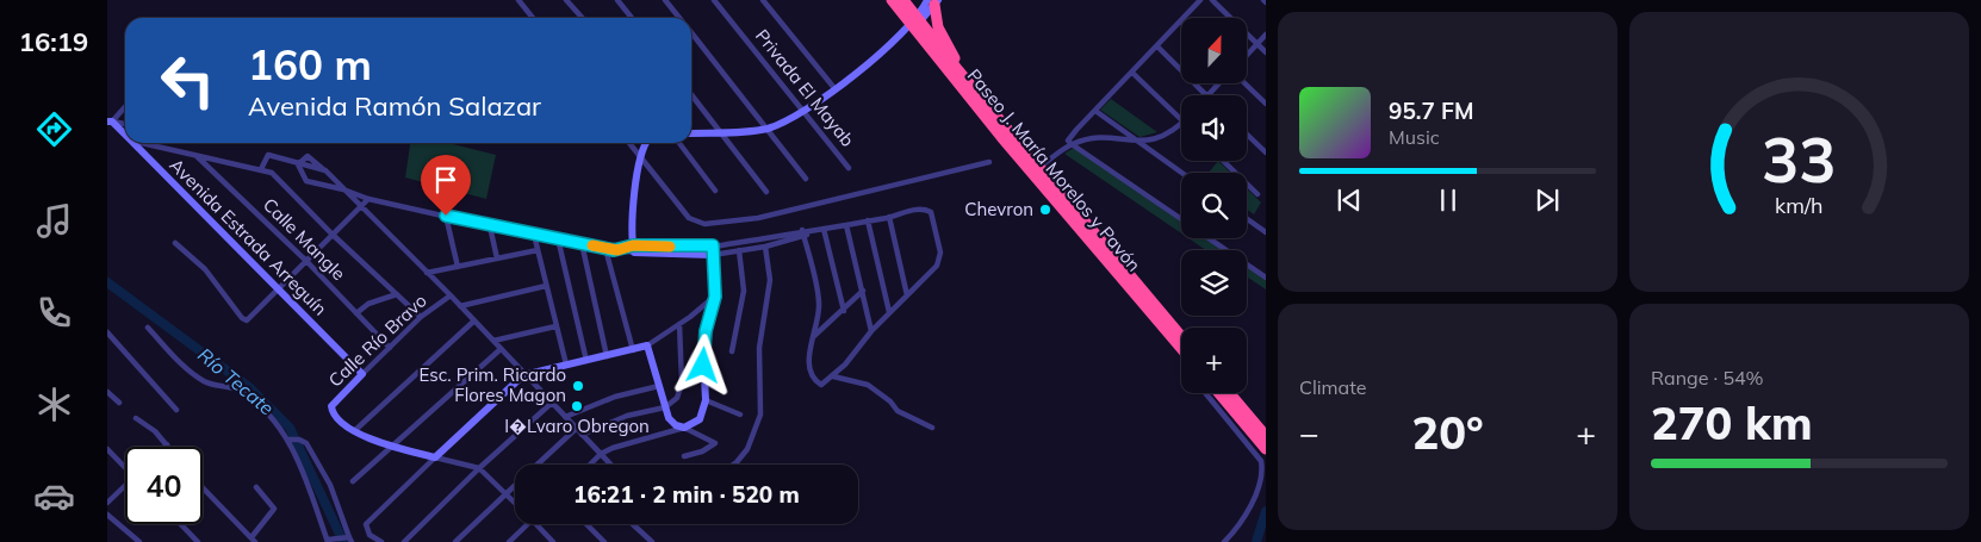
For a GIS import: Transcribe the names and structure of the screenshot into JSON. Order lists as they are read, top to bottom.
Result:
{
  "streets": {
    "highway": ["Paseo J. María Morelos y Pavón"],
    "street": [
      "Privada El Mayab",
      "Avenida Estrada Arreguín",
      "Calle Mangle",
      "Calle Río Bravo"
    ]
  },
  "crossings": [
    ["Avenida Estrada Arreguín", "Calle Río Bravo"],
    ["Calle Mangle", "Calle Río Bravo"]
  ],
  "water": ["Río Tecate"],
  "places": ["Chevron", "Esc. Prim. Ricardo Flores Magon", "I�Lvaro Obregon"],
  "north": "top",
  "page": {
    "tabs": "16:19",
    "map_buttons": "+",
    "turn": ["160 m", "Avenida Ramón Salazar"],
    "song": ["95.7 FM", "Music"],
    "tile": [
      "Climate",
      ["Range · 54%", "270 km"]
    ],
    "heat": ["−", "20°", "+"],
    "limit": "40",
    "trip": "16:21 · 2 min · 520 m",
    "gauge": ["33", "km/h"]
  }
}
